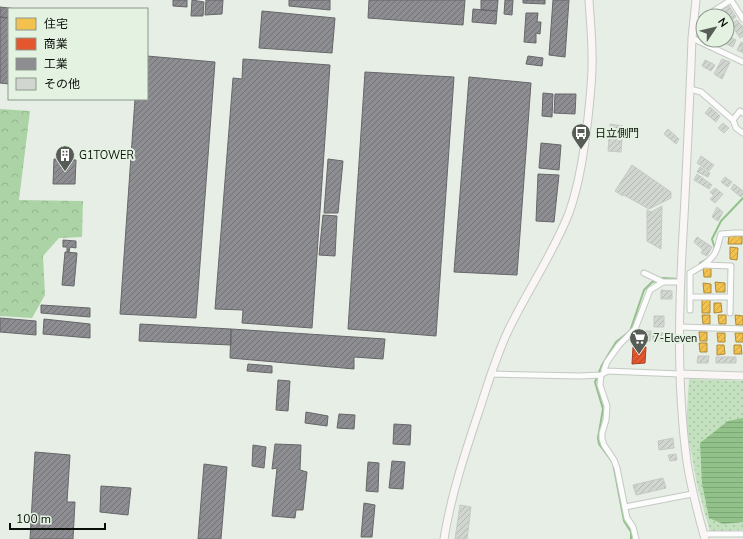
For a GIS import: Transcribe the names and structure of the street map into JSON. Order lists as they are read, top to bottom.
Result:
{
  "places": {
    "bus stop": ["日立側門"],
    "building": ["G1TOWER"],
    "supermarket": ["7-Eleven"]
  },
  "legend": [
    "住宅",
    "商業",
    "工業",
    "その他"
  ],
  "scale_bar": "100 m",
  "north": "top right"
}
